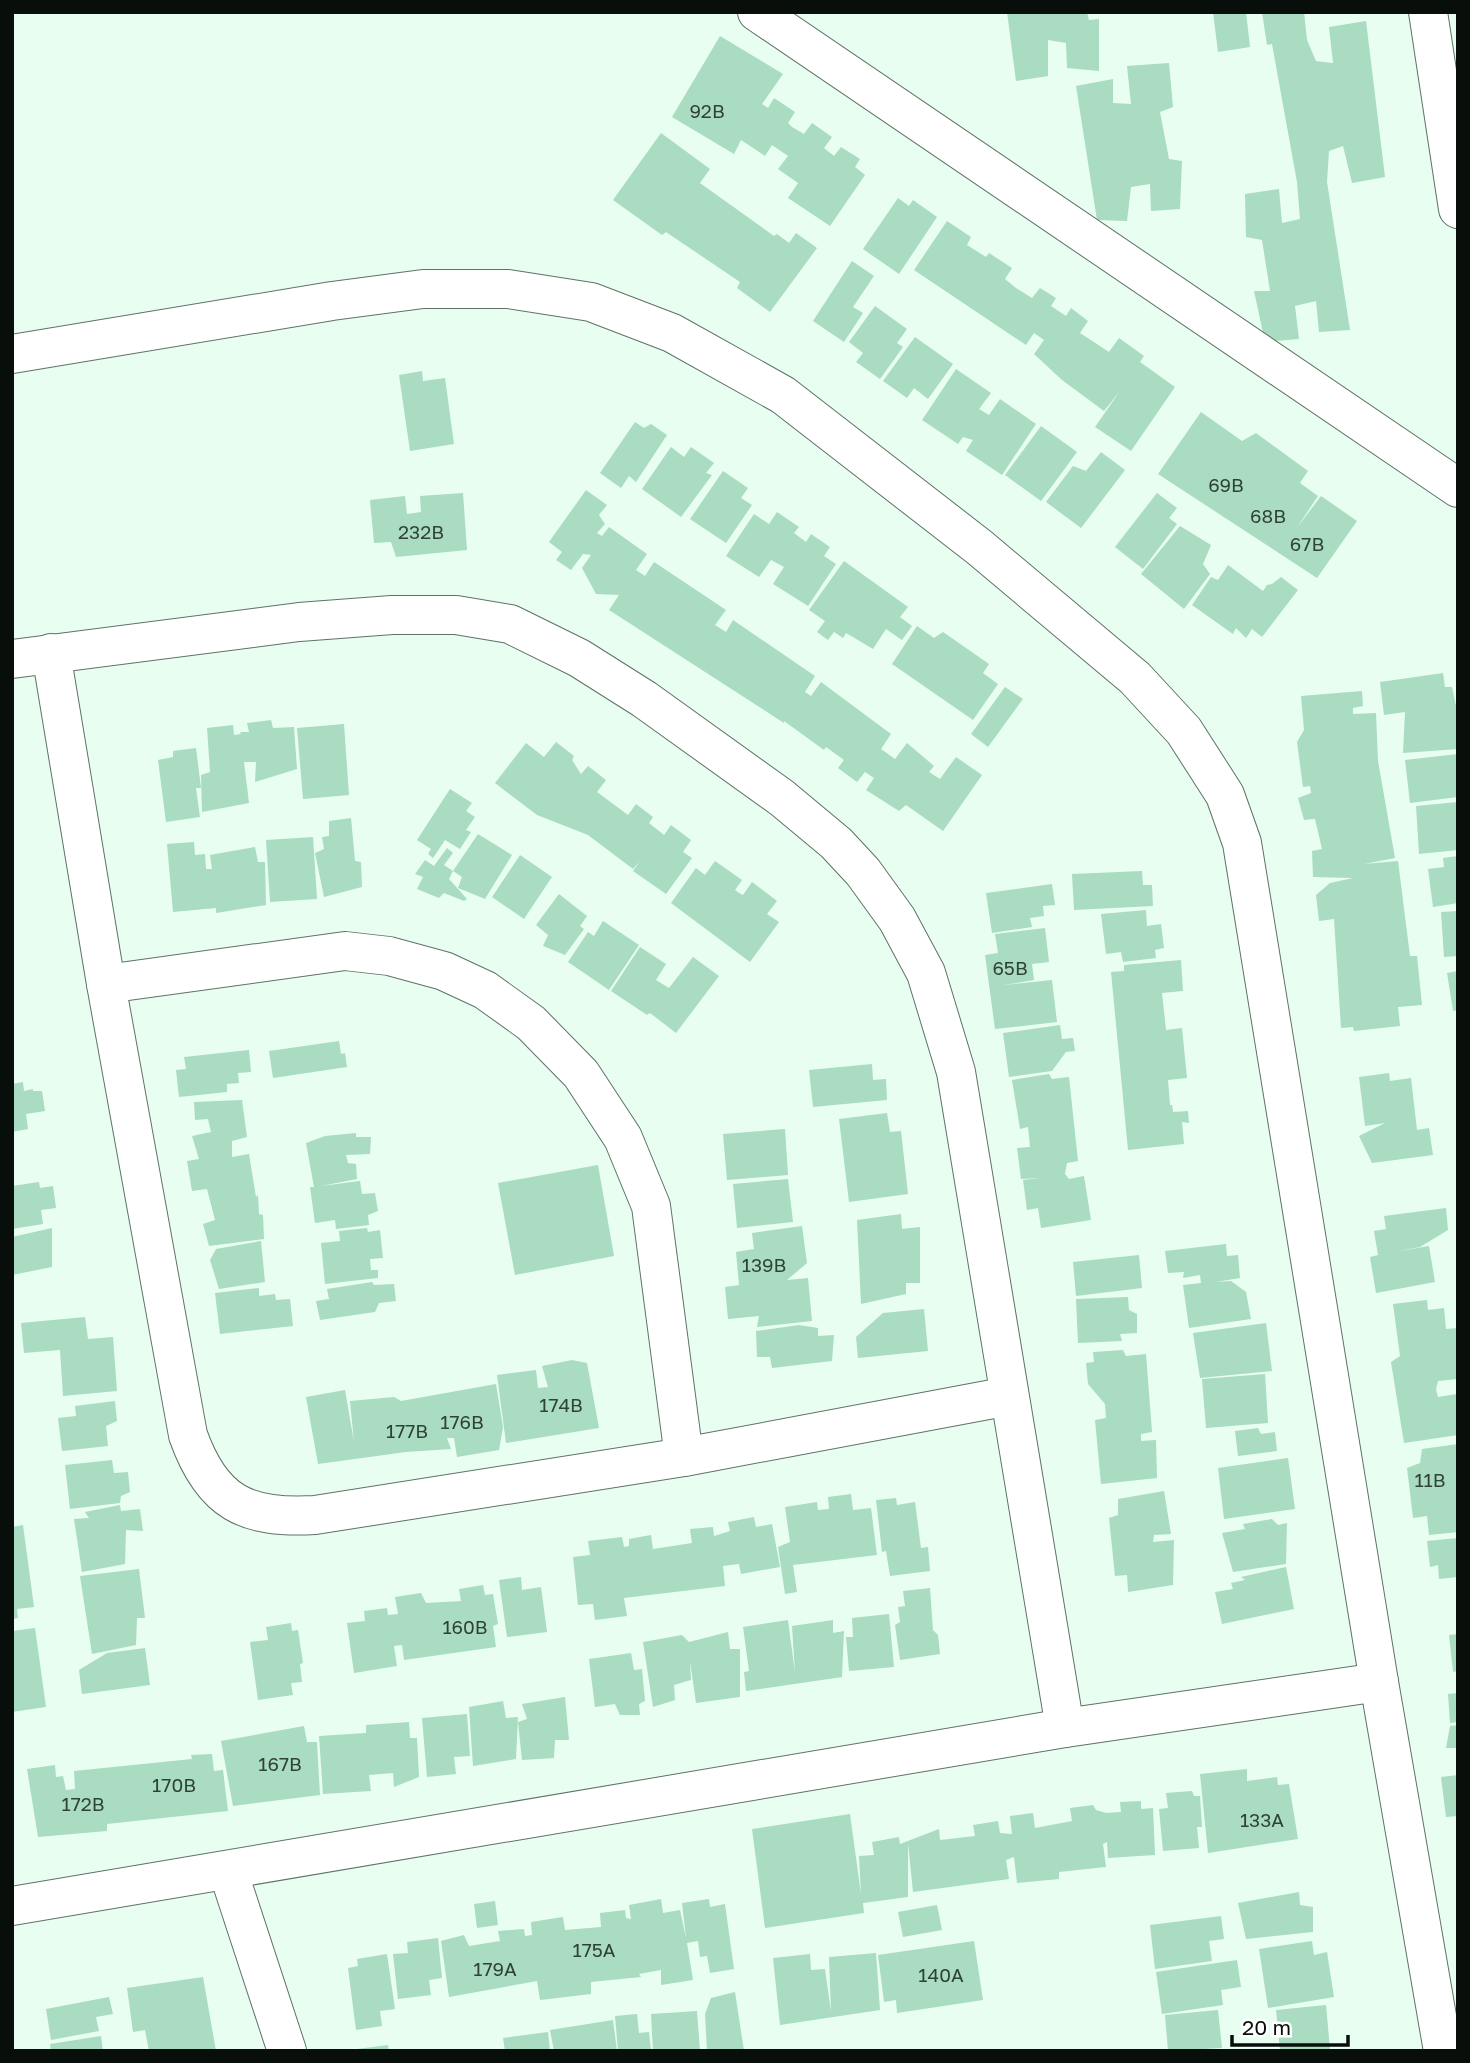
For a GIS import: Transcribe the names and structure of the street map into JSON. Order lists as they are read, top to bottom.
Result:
{
  "house_numbers": [
    "92B",
    "69B",
    "68B",
    "232B",
    "67B",
    "65B",
    "139B",
    "174B",
    "176B",
    "177B",
    "11B",
    "160B",
    "167B",
    "170B",
    "172B",
    "133A",
    "175A",
    "179A",
    "140A"
  ],
  "scale_bar": "20 m"
}
